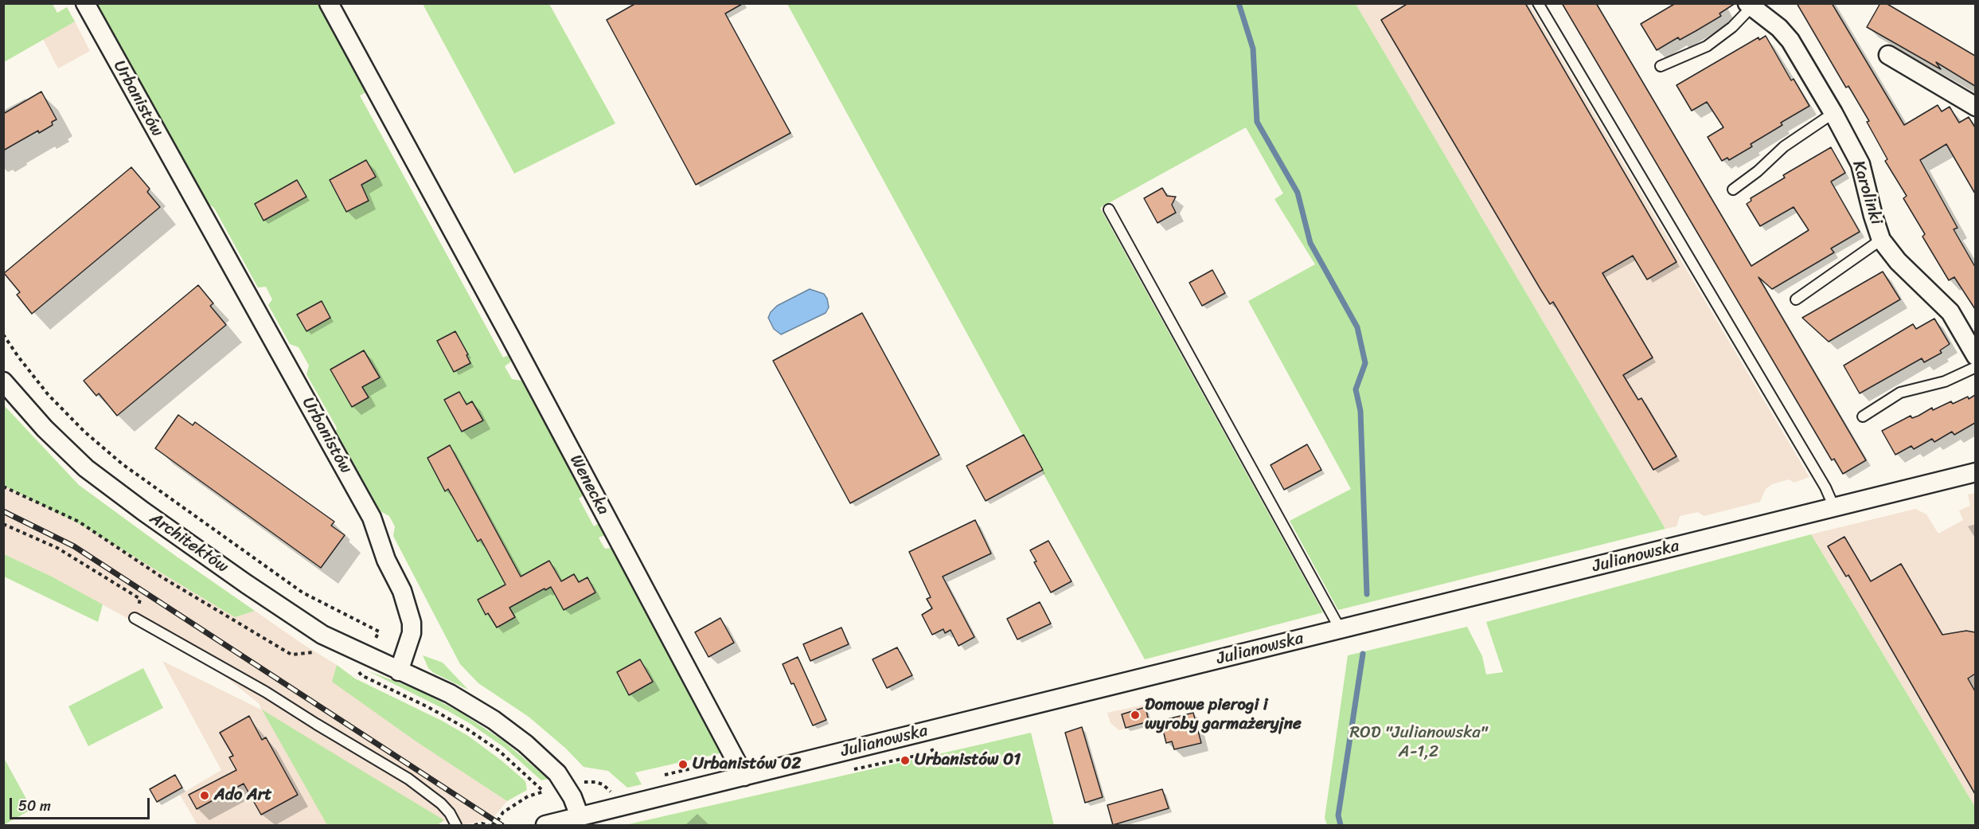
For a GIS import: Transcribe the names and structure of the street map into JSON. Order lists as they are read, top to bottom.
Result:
{
  "streets": {
    "street": [
      "Urbanistów",
      "Karolinki",
      "Wenecka",
      "Architektów",
      "Julianowska"
    ]
  },
  "crossings": [
    ["Urbanistów", "Architektów"],
    ["Wenecka", "Julianowska"]
  ],
  "parks": ["ROD \"Julianowska\" A-1,2"],
  "places": [
    "Domowe pierogi i wyroby garmażeryjne",
    "Urbanistów 01",
    "Urbanistów 02",
    "Ado Art"
  ],
  "scale_bar": "50 m"
}
